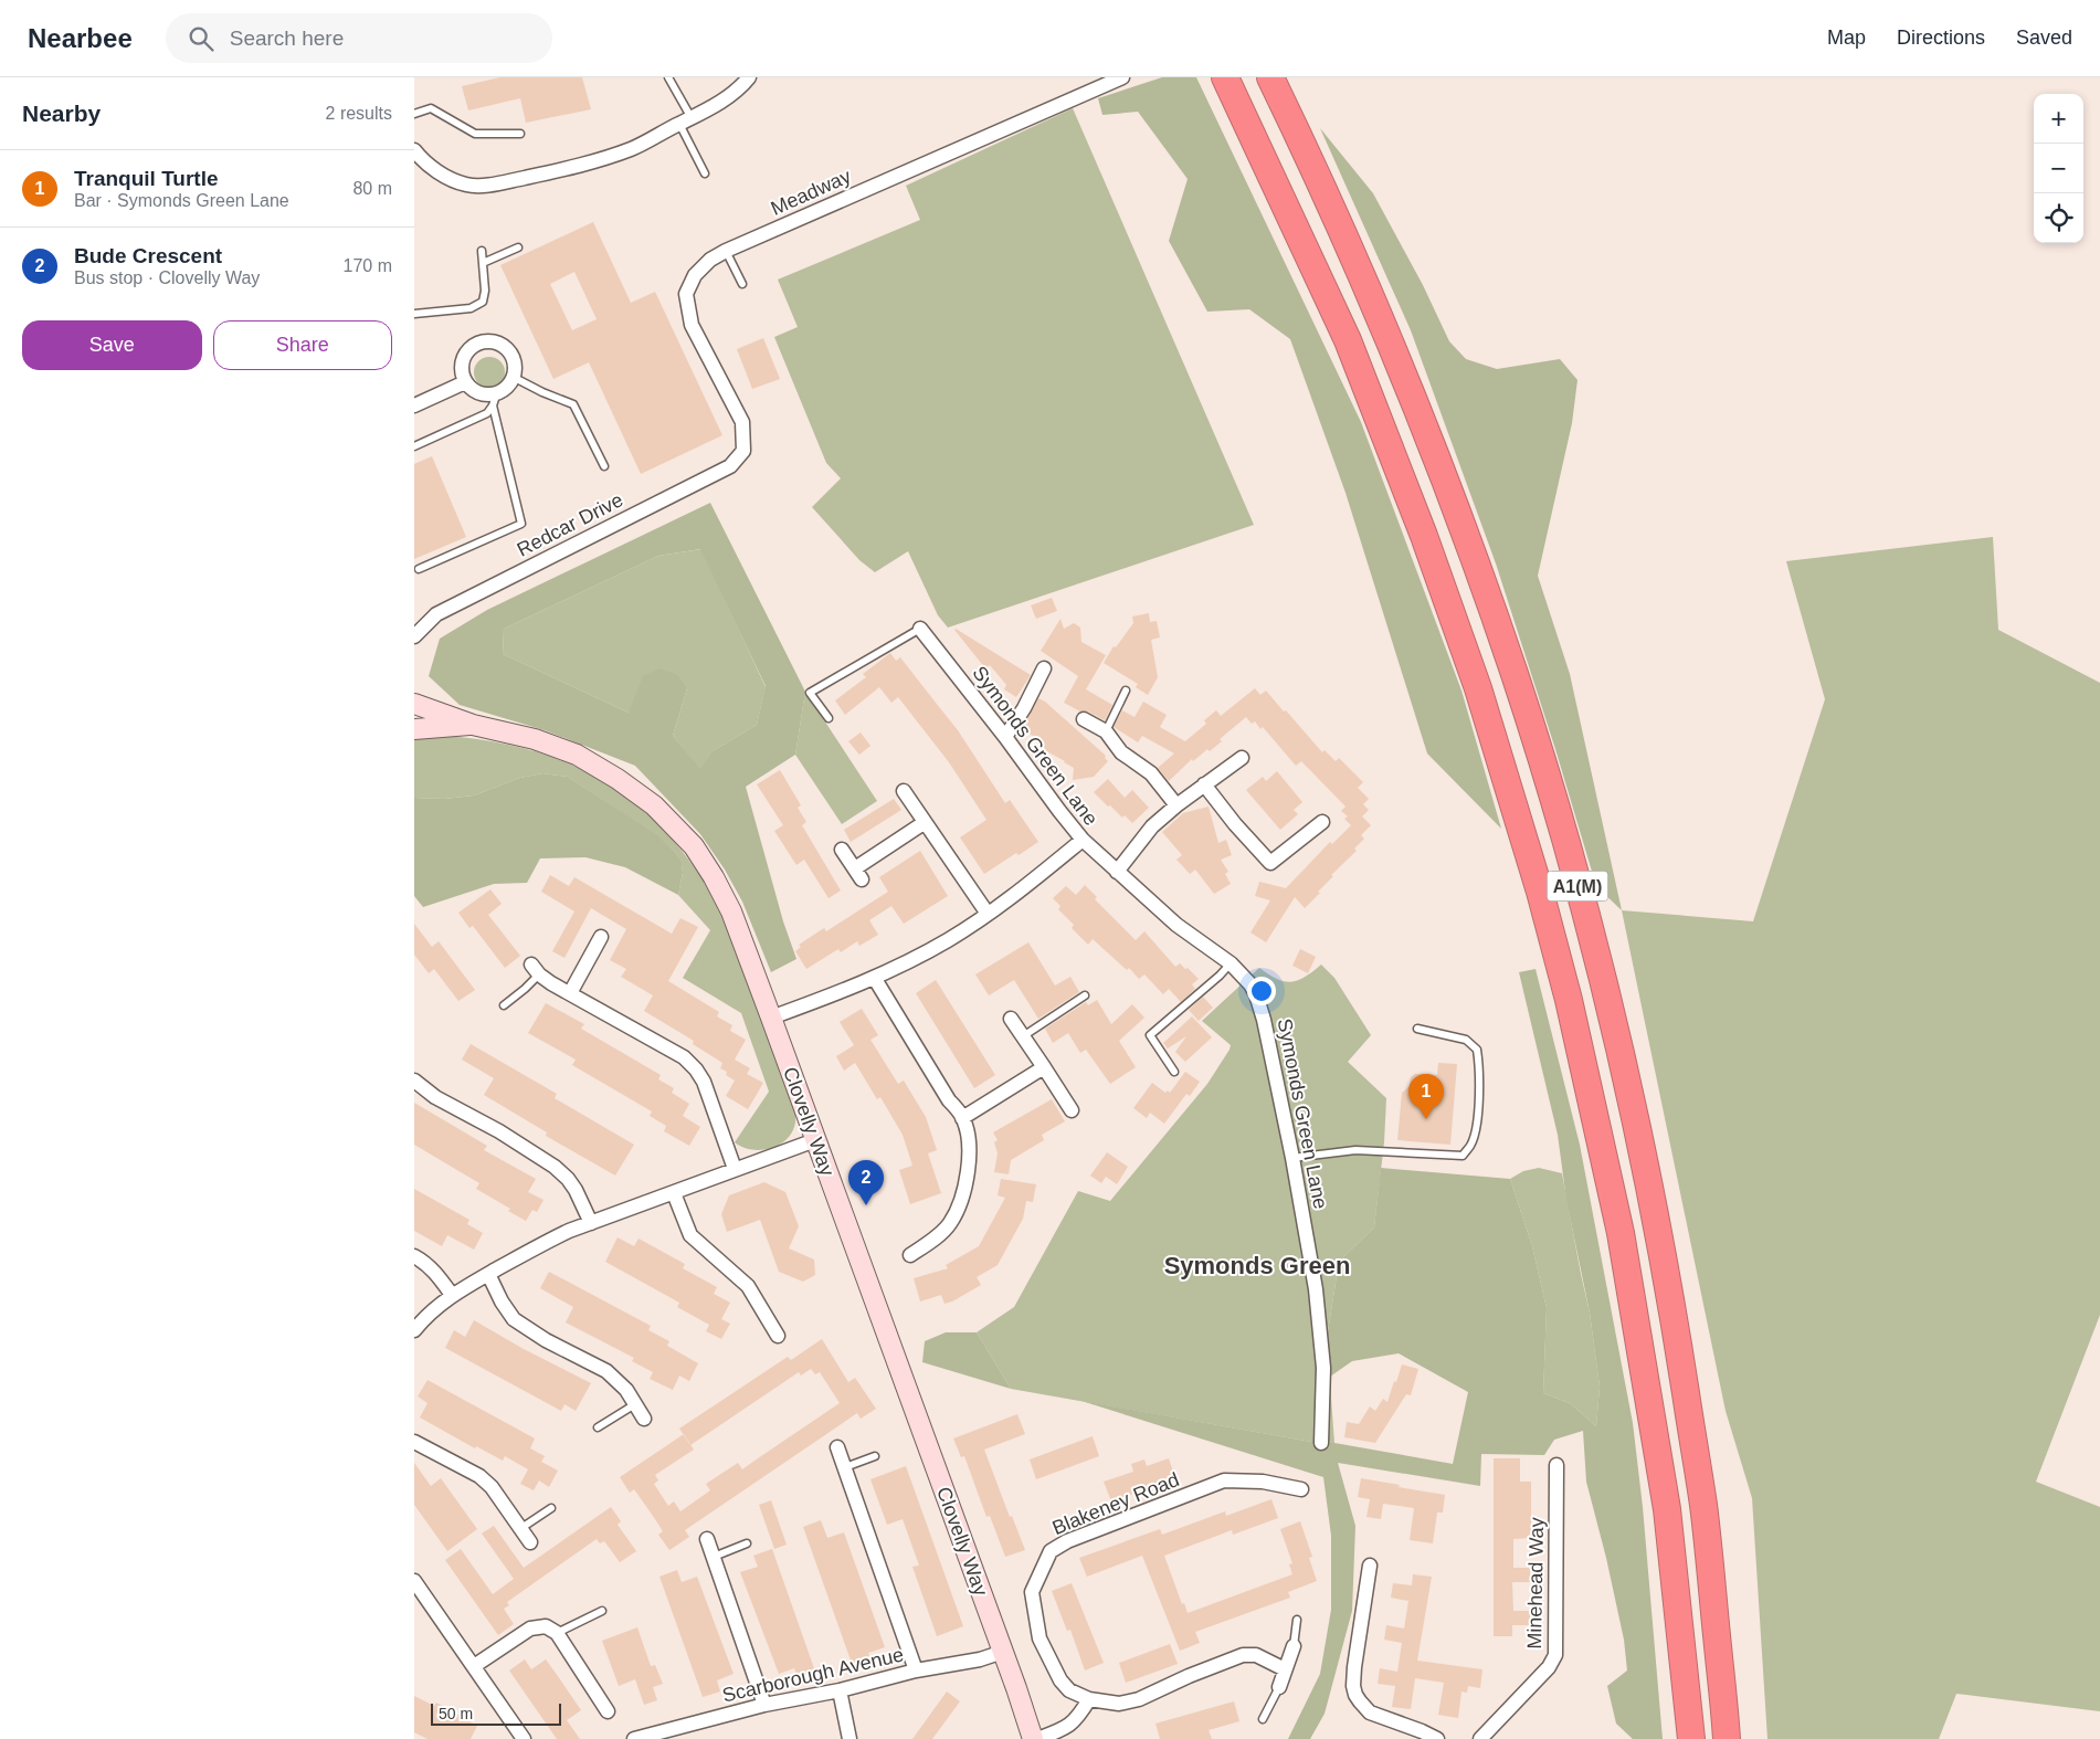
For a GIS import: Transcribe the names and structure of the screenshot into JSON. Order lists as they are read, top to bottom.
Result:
{
  "streets": {
    "highway": ["A1(M)"],
    "street": [
      "Meadway",
      "Redcar Drive",
      "Symonds Green Lane",
      "Clovelly Way",
      "Blakeney Road",
      "Minehead Way",
      "Scarborough Avenue"
    ]
  },
  "crossings": [
    ["Meadway", "Redcar Drive"],
    ["Clovelly Way", "Scarborough Avenue"]
  ],
  "districts": ["Symonds Green"],
  "scale_bar": "50 m",
  "page": {
    "header": "Nearbee",
    "search": "Search here",
    "nav": ["Map", "Directions", "Saved"],
    "heading": ["Nearby", "2 results"],
    "map_buttons": ["+", "−"],
    "list": [
      {
        "mark": "1",
        "name": "Tranquil Turtle",
        "note": "Bar · Symonds Green Lane",
        "value": "80 m"
      },
      {
        "mark": "2",
        "name": "Bude Crescent",
        "note": "Bus stop · Clovelly Way",
        "value": "170 m"
      }
    ],
    "buttons": ["Save", "Share"],
    "pins": ["1", "2"],
    "scale": "50 m"
  }
}
